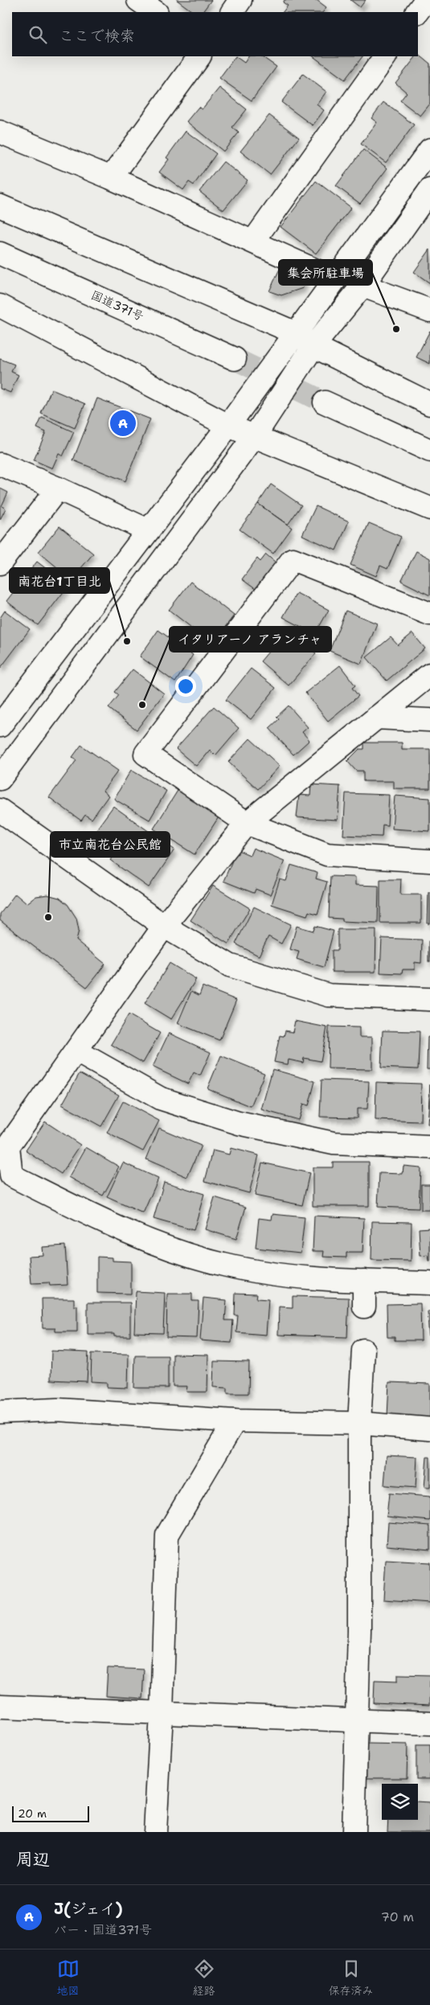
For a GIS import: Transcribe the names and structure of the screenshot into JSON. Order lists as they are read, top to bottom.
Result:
{
  "streets": {
    "main road": ["国道371号"]
  },
  "places": [
    "集会所駐車場",
    "南花台1丁目北",
    "イタリアーノ アランチャ",
    "市立南花台公民館"
  ],
  "scale_bar": "20 m",
  "page": {
    "search": "ここで検索",
    "pins": "A",
    "scale": "20 m",
    "heading": "周辺",
    "list": [
      {
        "mark": "A",
        "name": "J(ジェイ)",
        "note": "バー · 国道371号",
        "value": "70 m"
      }
    ],
    "nav": ["地図", "経路", "保存済み"]
  }
}
